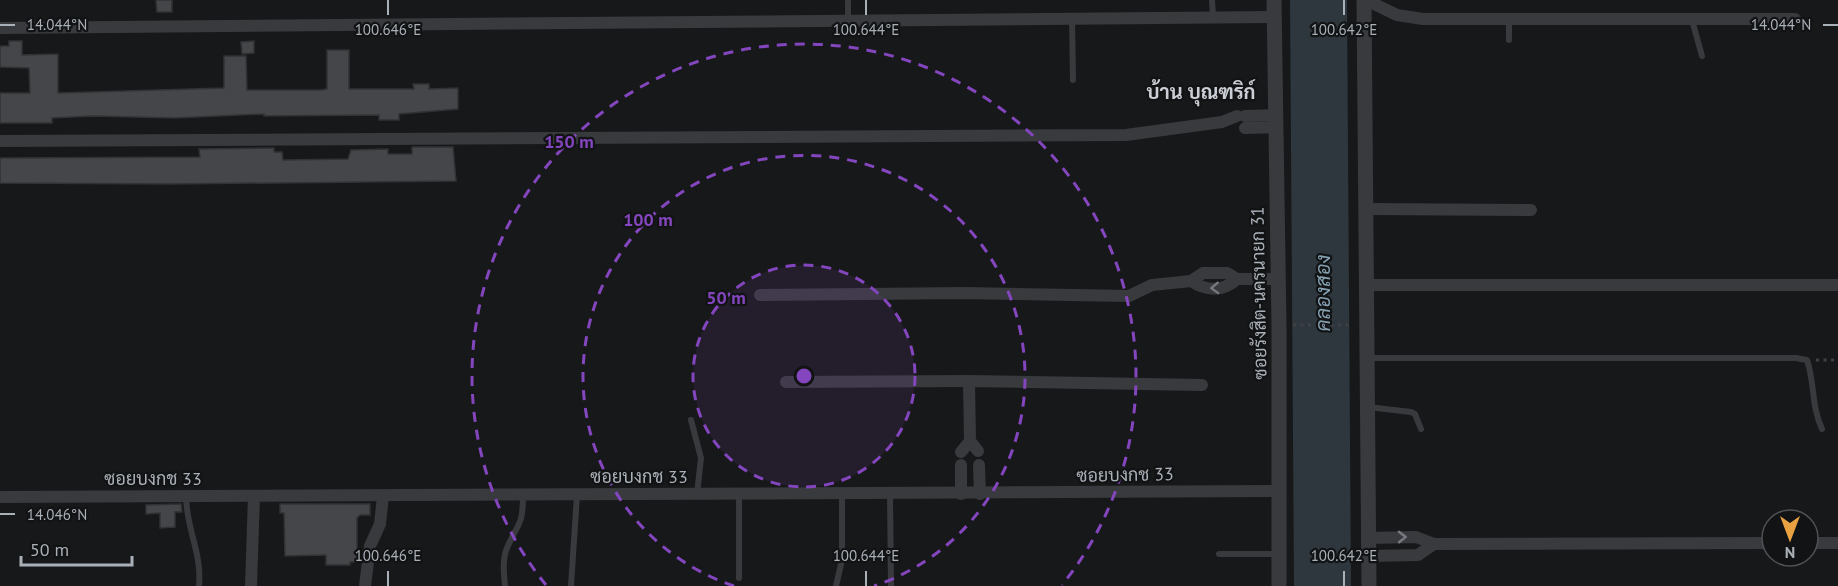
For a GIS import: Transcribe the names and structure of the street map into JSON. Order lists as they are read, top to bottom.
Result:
{
  "streets": {
    "street": ["ซอยรังสิต-นครนายก 31", "ซอยบงกช 33"]
  },
  "crossings": [
    ["ซอยรังสิต-นครนายก 31", "ซอยบงกช 33"]
  ],
  "districts": ["บ้าน บุณฑริก์"],
  "water": ["คลองสอง"],
  "scale_bar": "50 m",
  "north": "bottom",
  "coordinates": [
    "14.044°N",
    "100.646°E",
    "100.644°E",
    "100.642°E",
    "14.046°N"
  ],
  "rings": ["150 m", "100 m", "50 m"]
}
